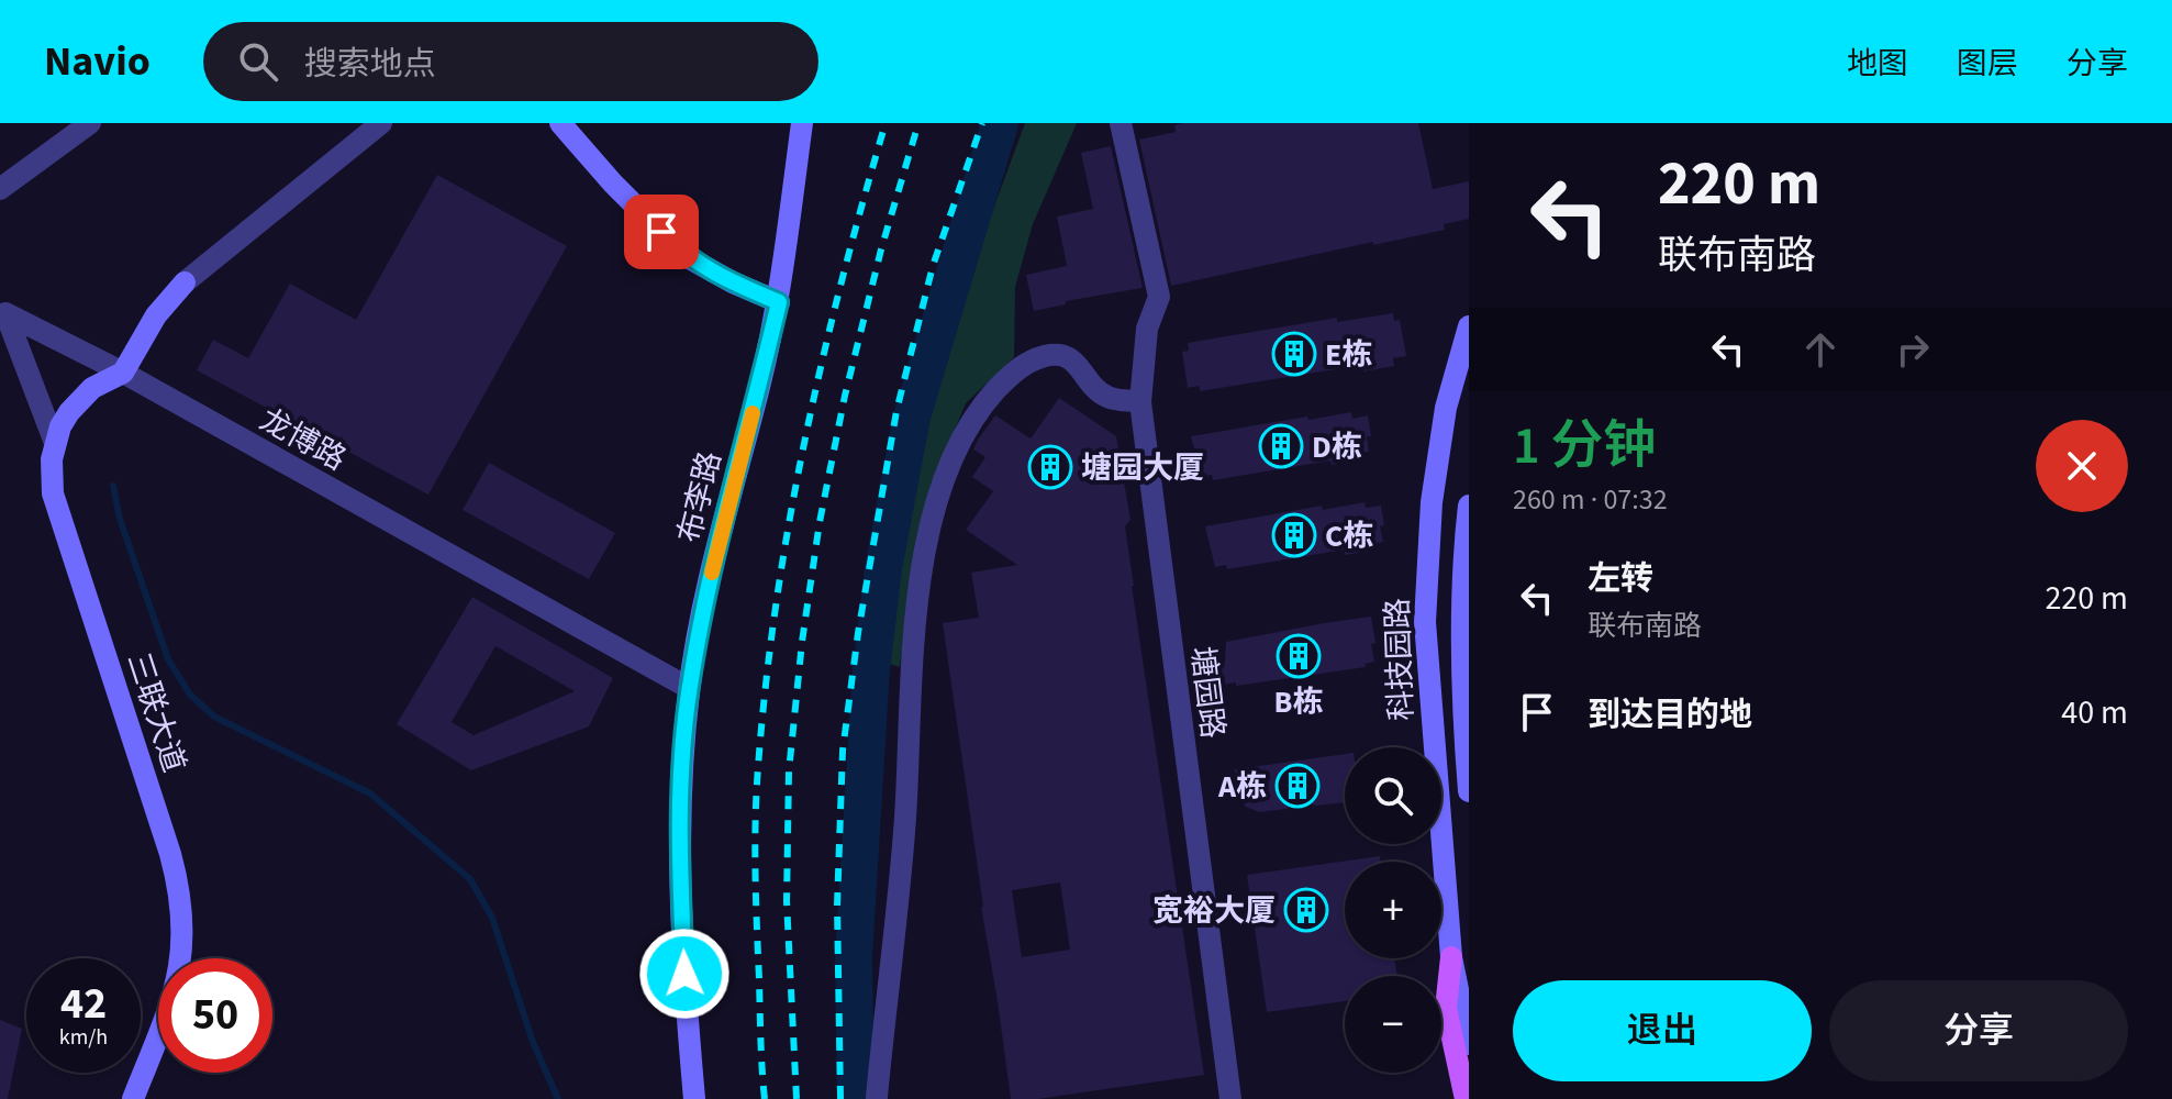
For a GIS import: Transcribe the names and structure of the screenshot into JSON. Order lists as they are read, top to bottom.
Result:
{
  "streets": {
    "main road": ["布李路", "科技园路", "三联大道"],
    "street": ["龙博路", "塘园路"]
  },
  "crossings": [
    ["龙博路", "布李路"],
    ["龙博路", "三联大道"]
  ],
  "places": {
    "building": [
      "E栋",
      "D栋",
      "塘园大厦",
      "C栋",
      "B栋",
      "A栋",
      "宽裕大厦"
    ]
  },
  "page": {
    "header": "Navio",
    "search": "搜索地点",
    "nav": ["地图", "图层", "分享"],
    "turn": ["220 m", "联布南路"],
    "heading": ["1 分钟", "260 m · 07:32"],
    "list": [
      {
        "name": "左转",
        "note": "联布南路",
        "value": "220 m"
      },
      {
        "name": "到达目的地",
        "value": "40 m"
      }
    ],
    "map_buttons": ["+", "−"],
    "speed": "42 km/h",
    "limit": "50",
    "buttons": ["退出", "分享"]
  }
}
